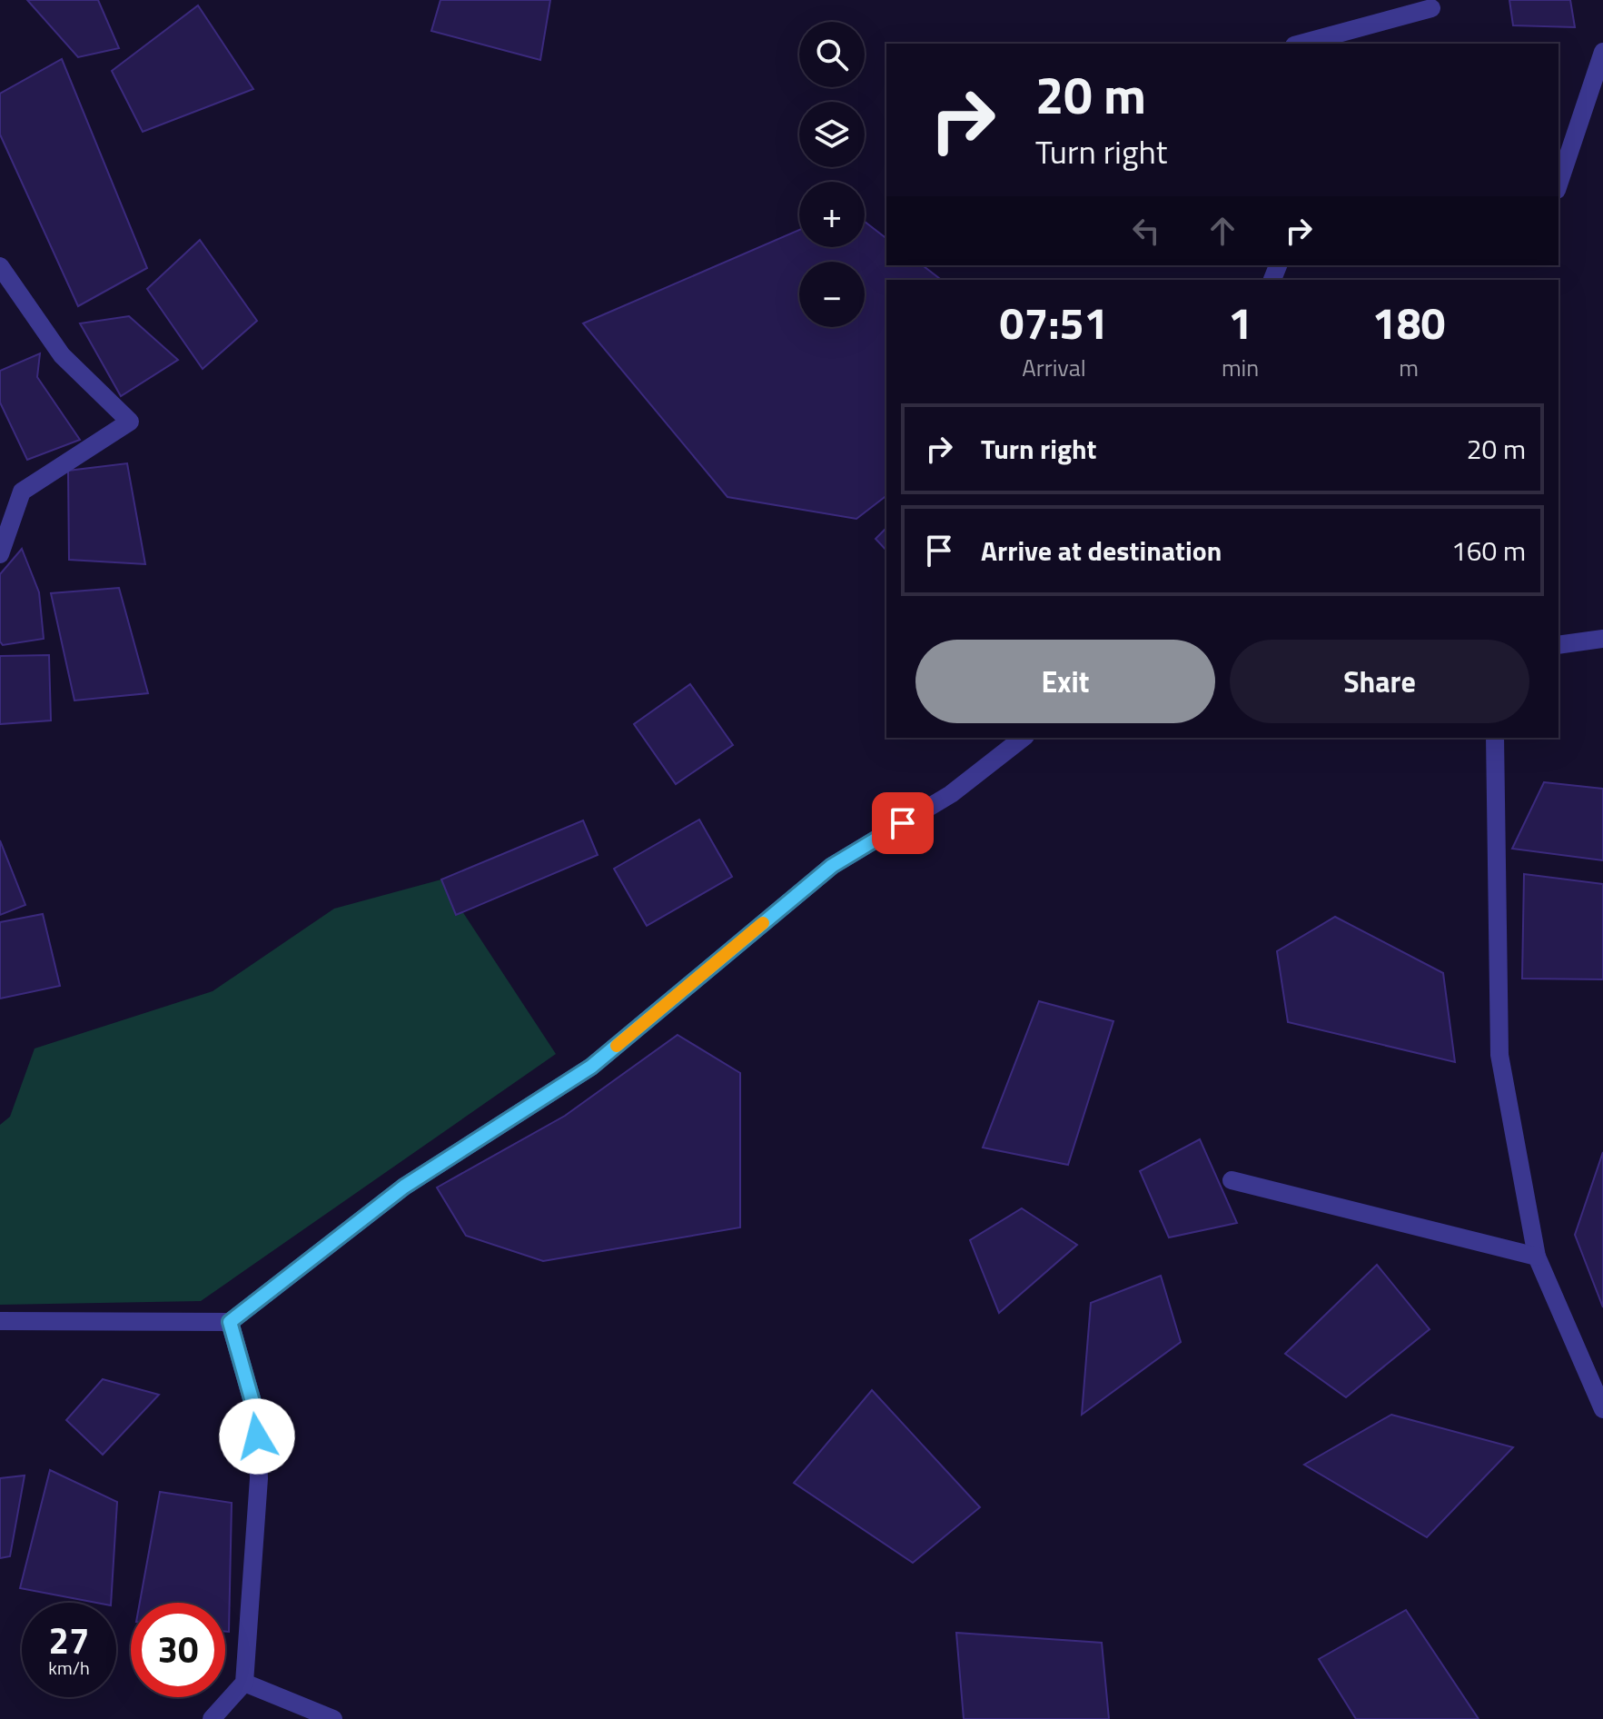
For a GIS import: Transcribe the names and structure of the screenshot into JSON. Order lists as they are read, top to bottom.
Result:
{
  "page": {
    "map_buttons": ["+", "−"],
    "turn": ["20 m", "Turn right"],
    "eta": [
      "07:51",
      "Arrival",
      "1",
      "min",
      "180",
      "m"
    ],
    "list": [
      {
        "name": "Turn right",
        "value": "20 m"
      },
      {
        "name": "Arrive at destination",
        "value": "160 m"
      }
    ],
    "buttons": ["Exit", "Share"],
    "speed": "27 km/h",
    "limit": "30"
  }
}
